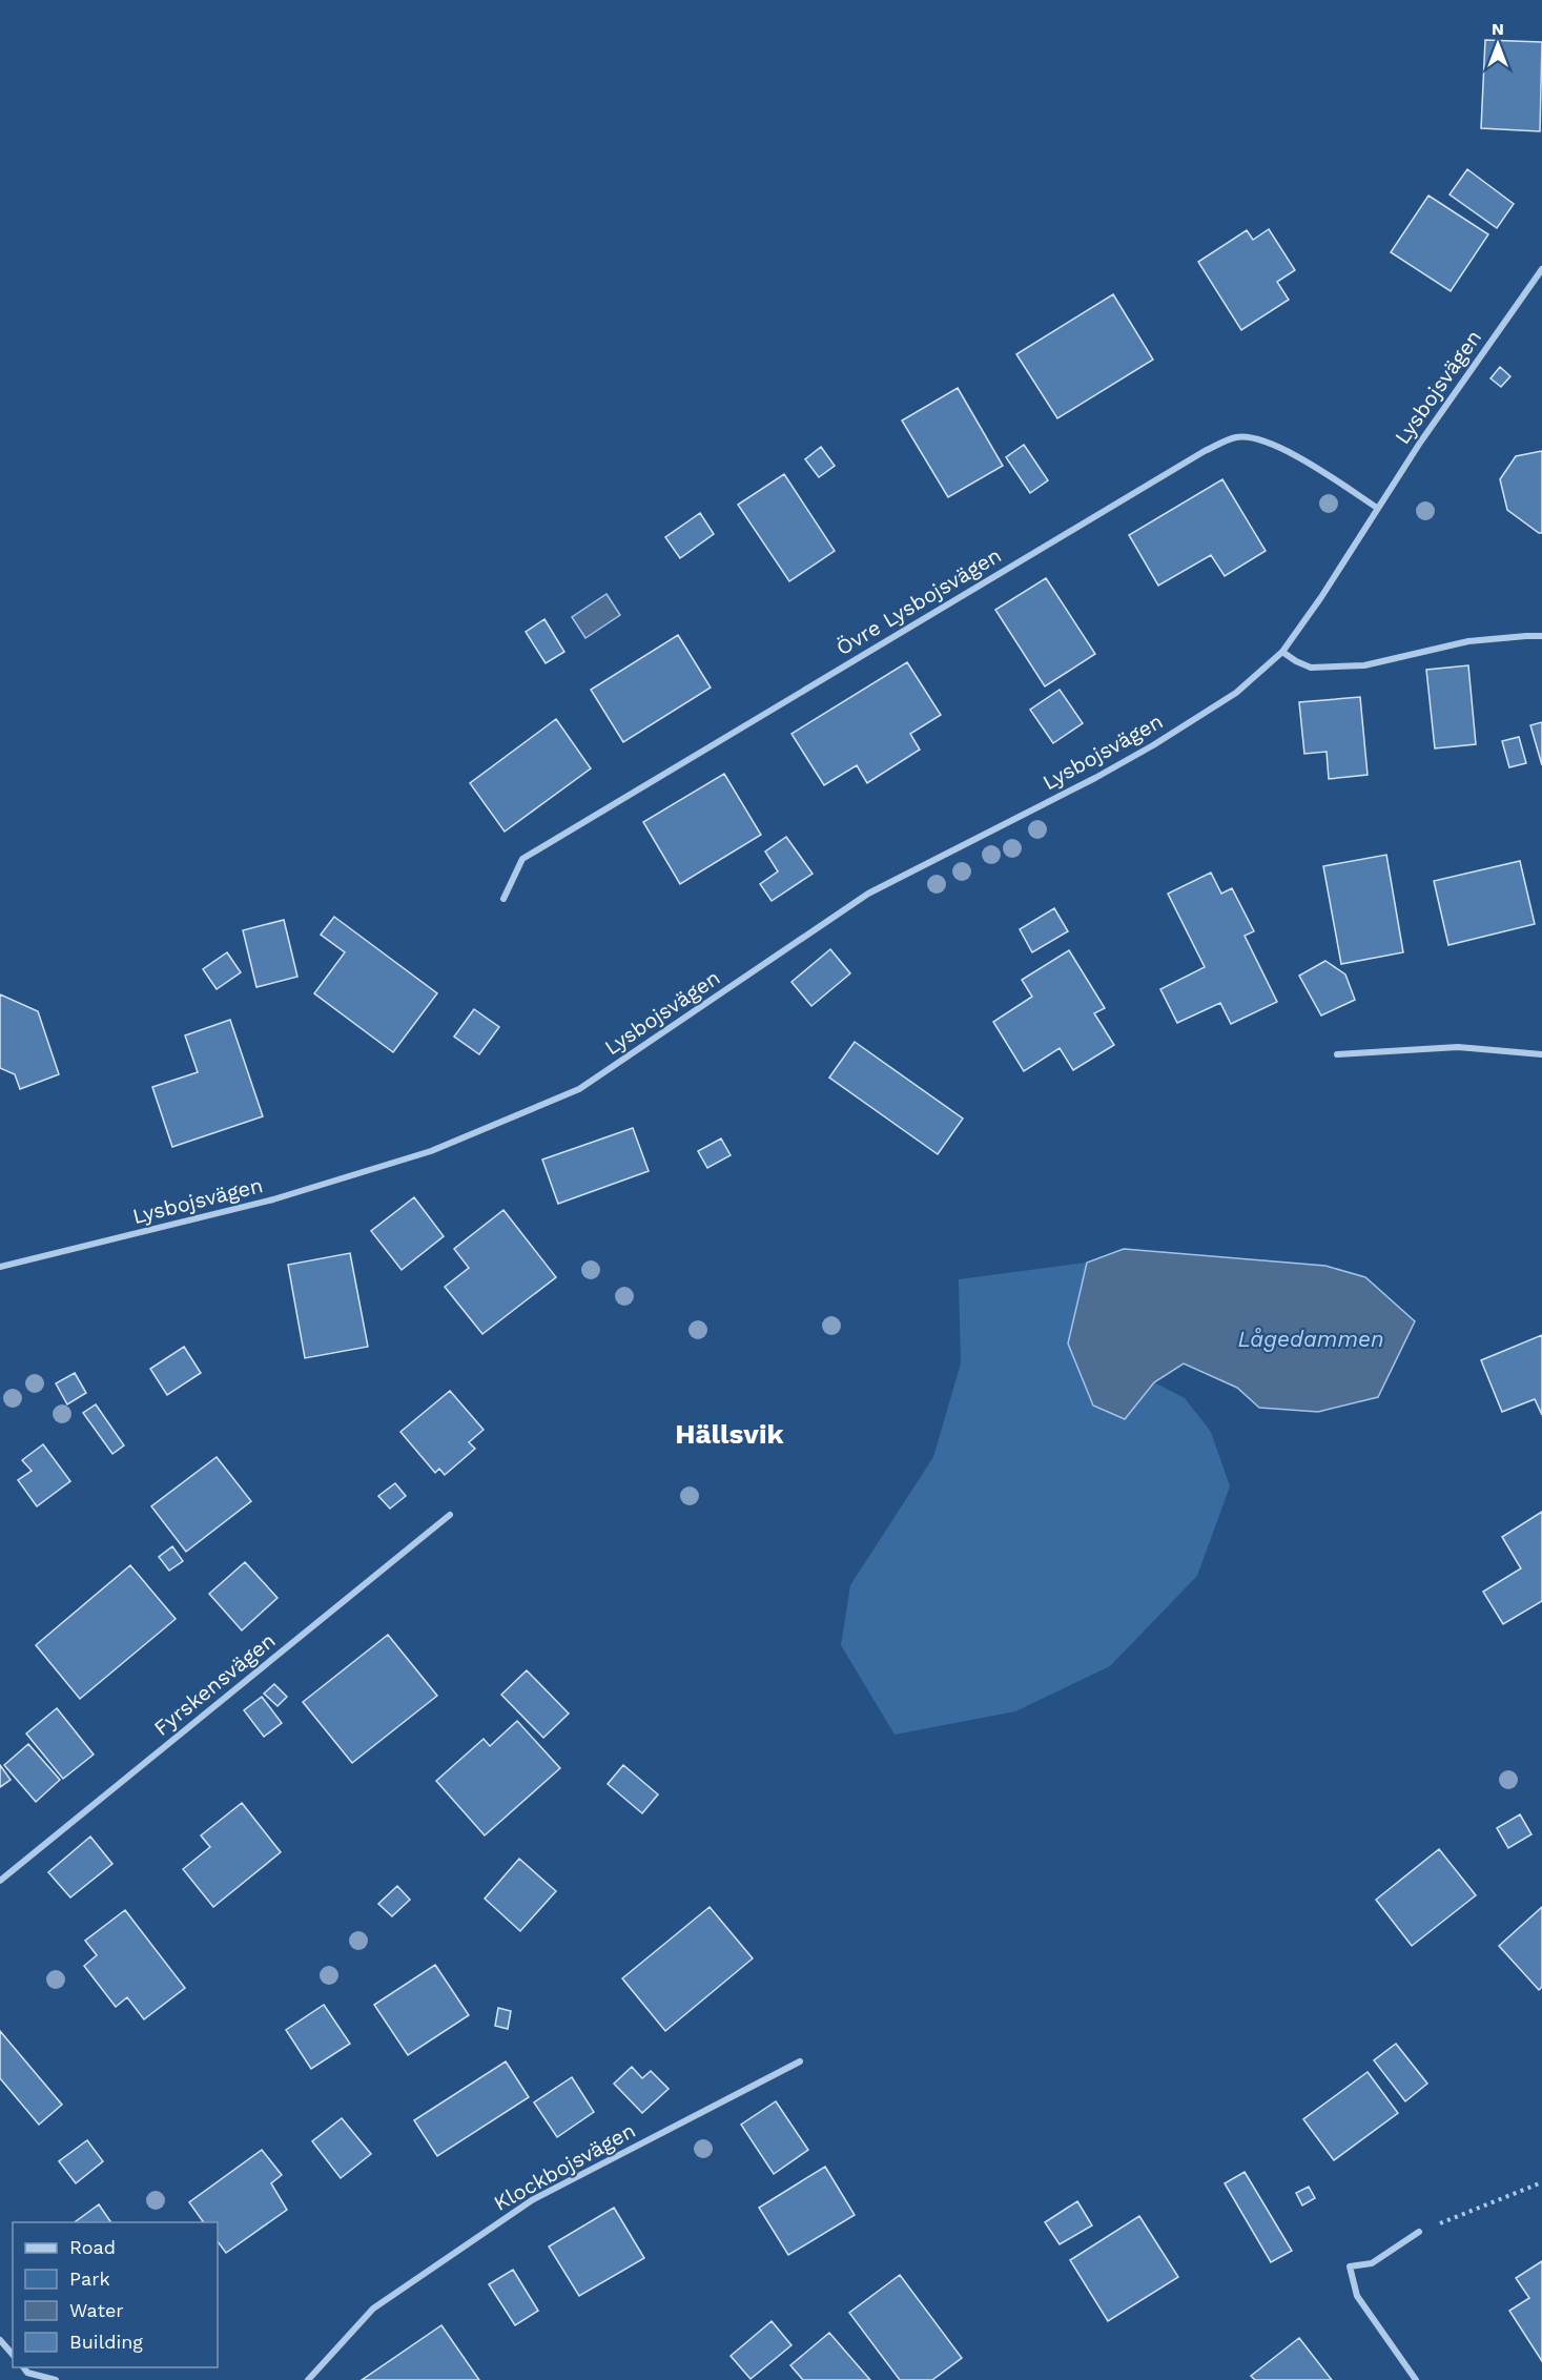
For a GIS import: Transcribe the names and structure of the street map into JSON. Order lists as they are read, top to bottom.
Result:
{
  "streets": {
    "street": [
      "Lysbojsvägen",
      "Övre Lysbojsvägen",
      "Fyrskensvägen",
      "Klockbojsvägen"
    ]
  },
  "crossings": [
    ["Lysbojsvägen", "Övre Lysbojsvägen"]
  ],
  "districts": ["Hällsvik"],
  "water": ["Lågedammen"],
  "legend": [
    "Road",
    "Park",
    "Water",
    "Building"
  ],
  "north": "top"
}
